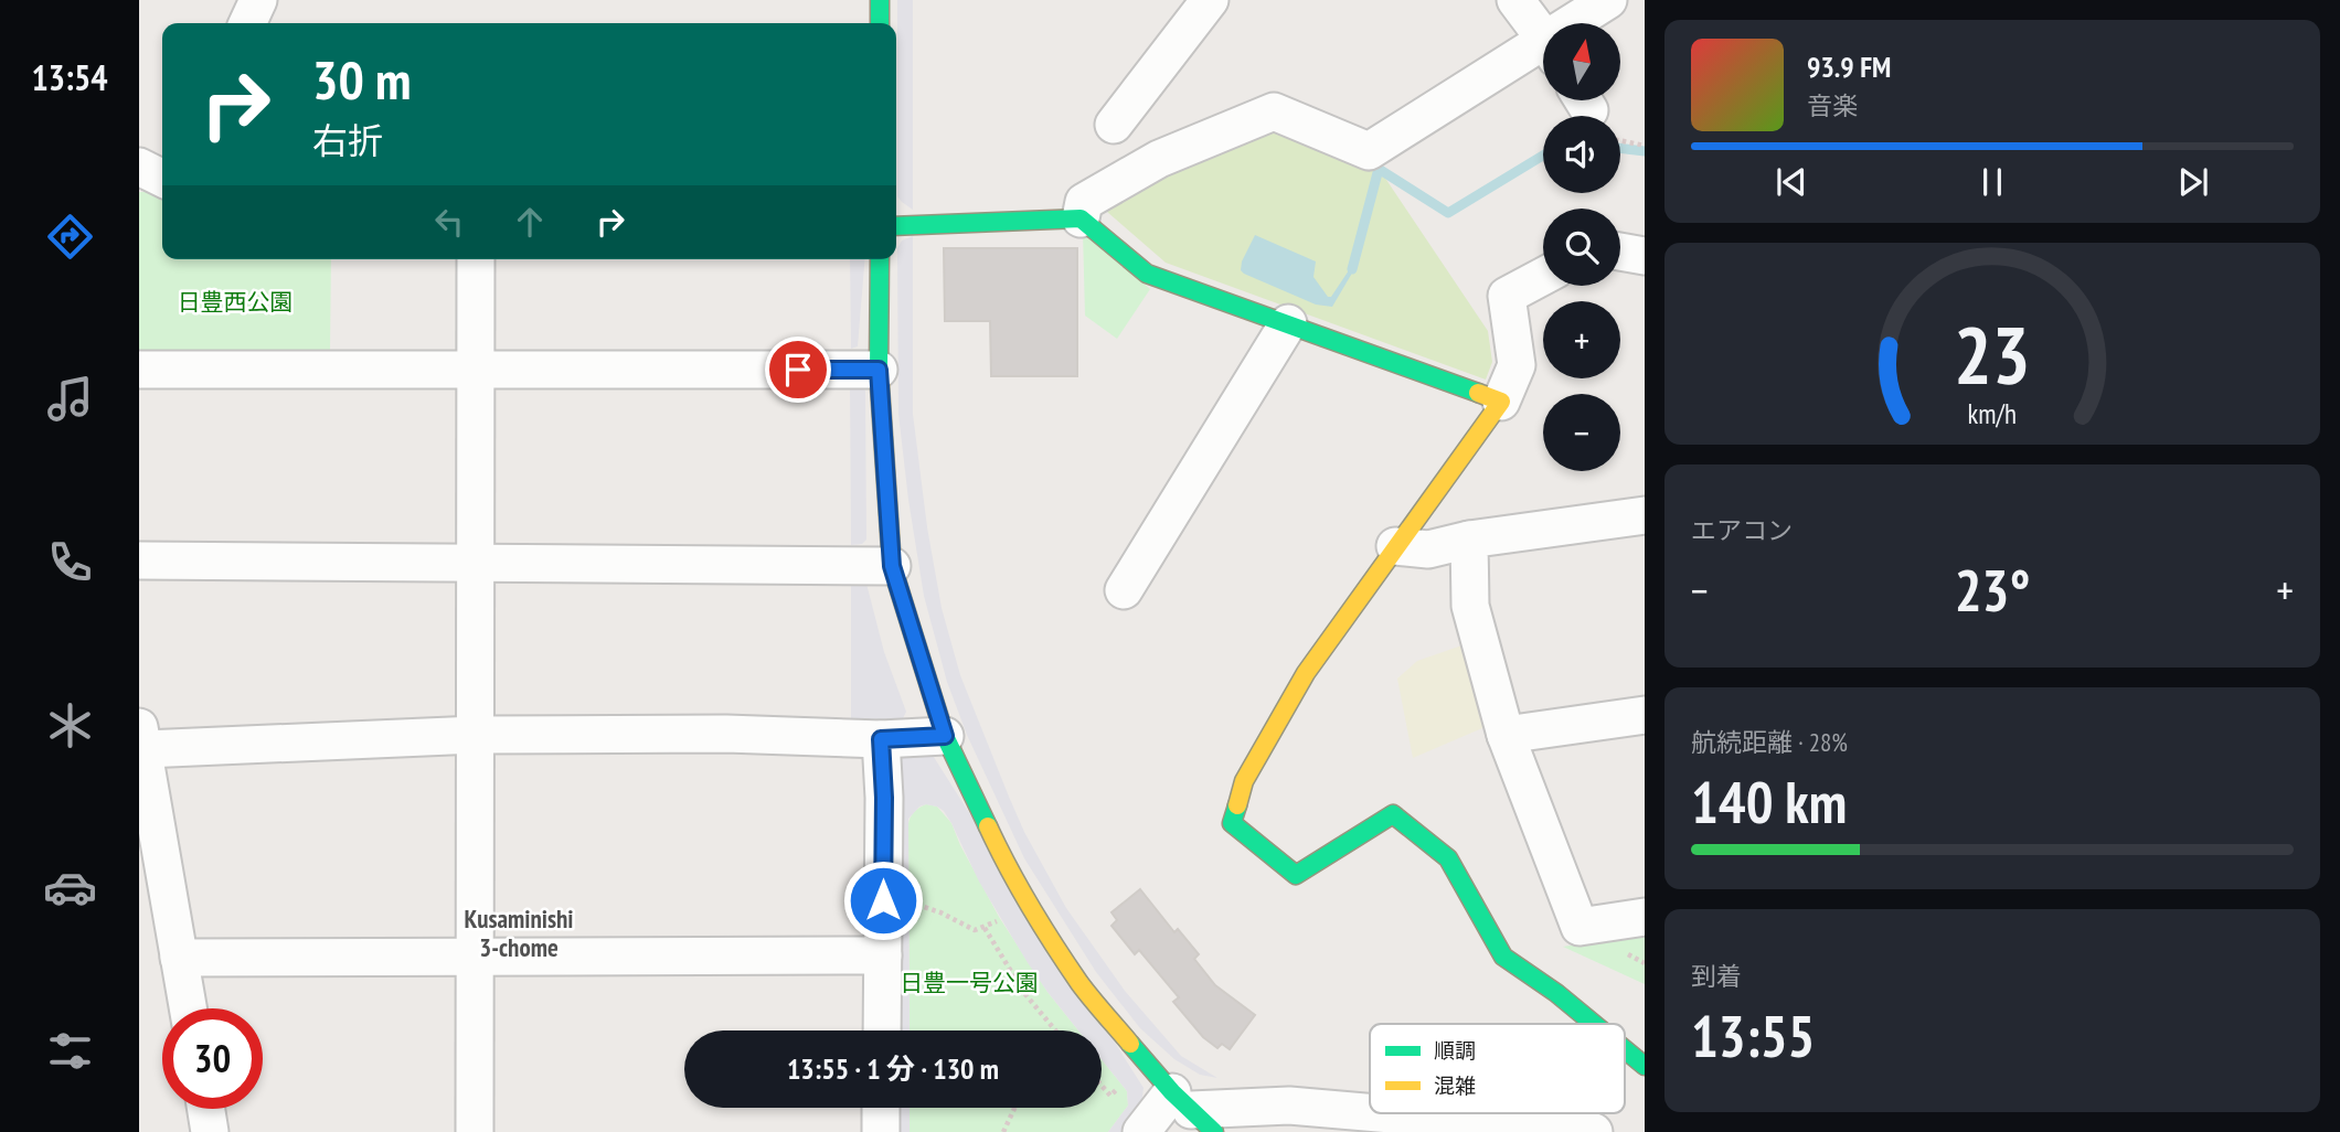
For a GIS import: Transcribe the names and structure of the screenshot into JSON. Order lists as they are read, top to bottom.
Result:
{
  "districts": ["Kusaminishi 3-chome"],
  "parks": ["日豊西公園", "日豊一号公園"],
  "legend": ["順調", "混雑"],
  "north": "top",
  "page": {
    "tabs": "13:54",
    "map_buttons": ["+", "−"],
    "turn": ["30 m", "右折"],
    "song": ["93.9 FM", "音楽"],
    "tile": [
      "エアコン",
      ["航続距離 · 28%", "140 km"],
      ["到着", "13:55"]
    ],
    "heat": ["−", "23°", "+"],
    "limit": "30",
    "trip": "13:55 · 1 分 · 130 m",
    "gauge": ["23", "km/h"]
  }
}
